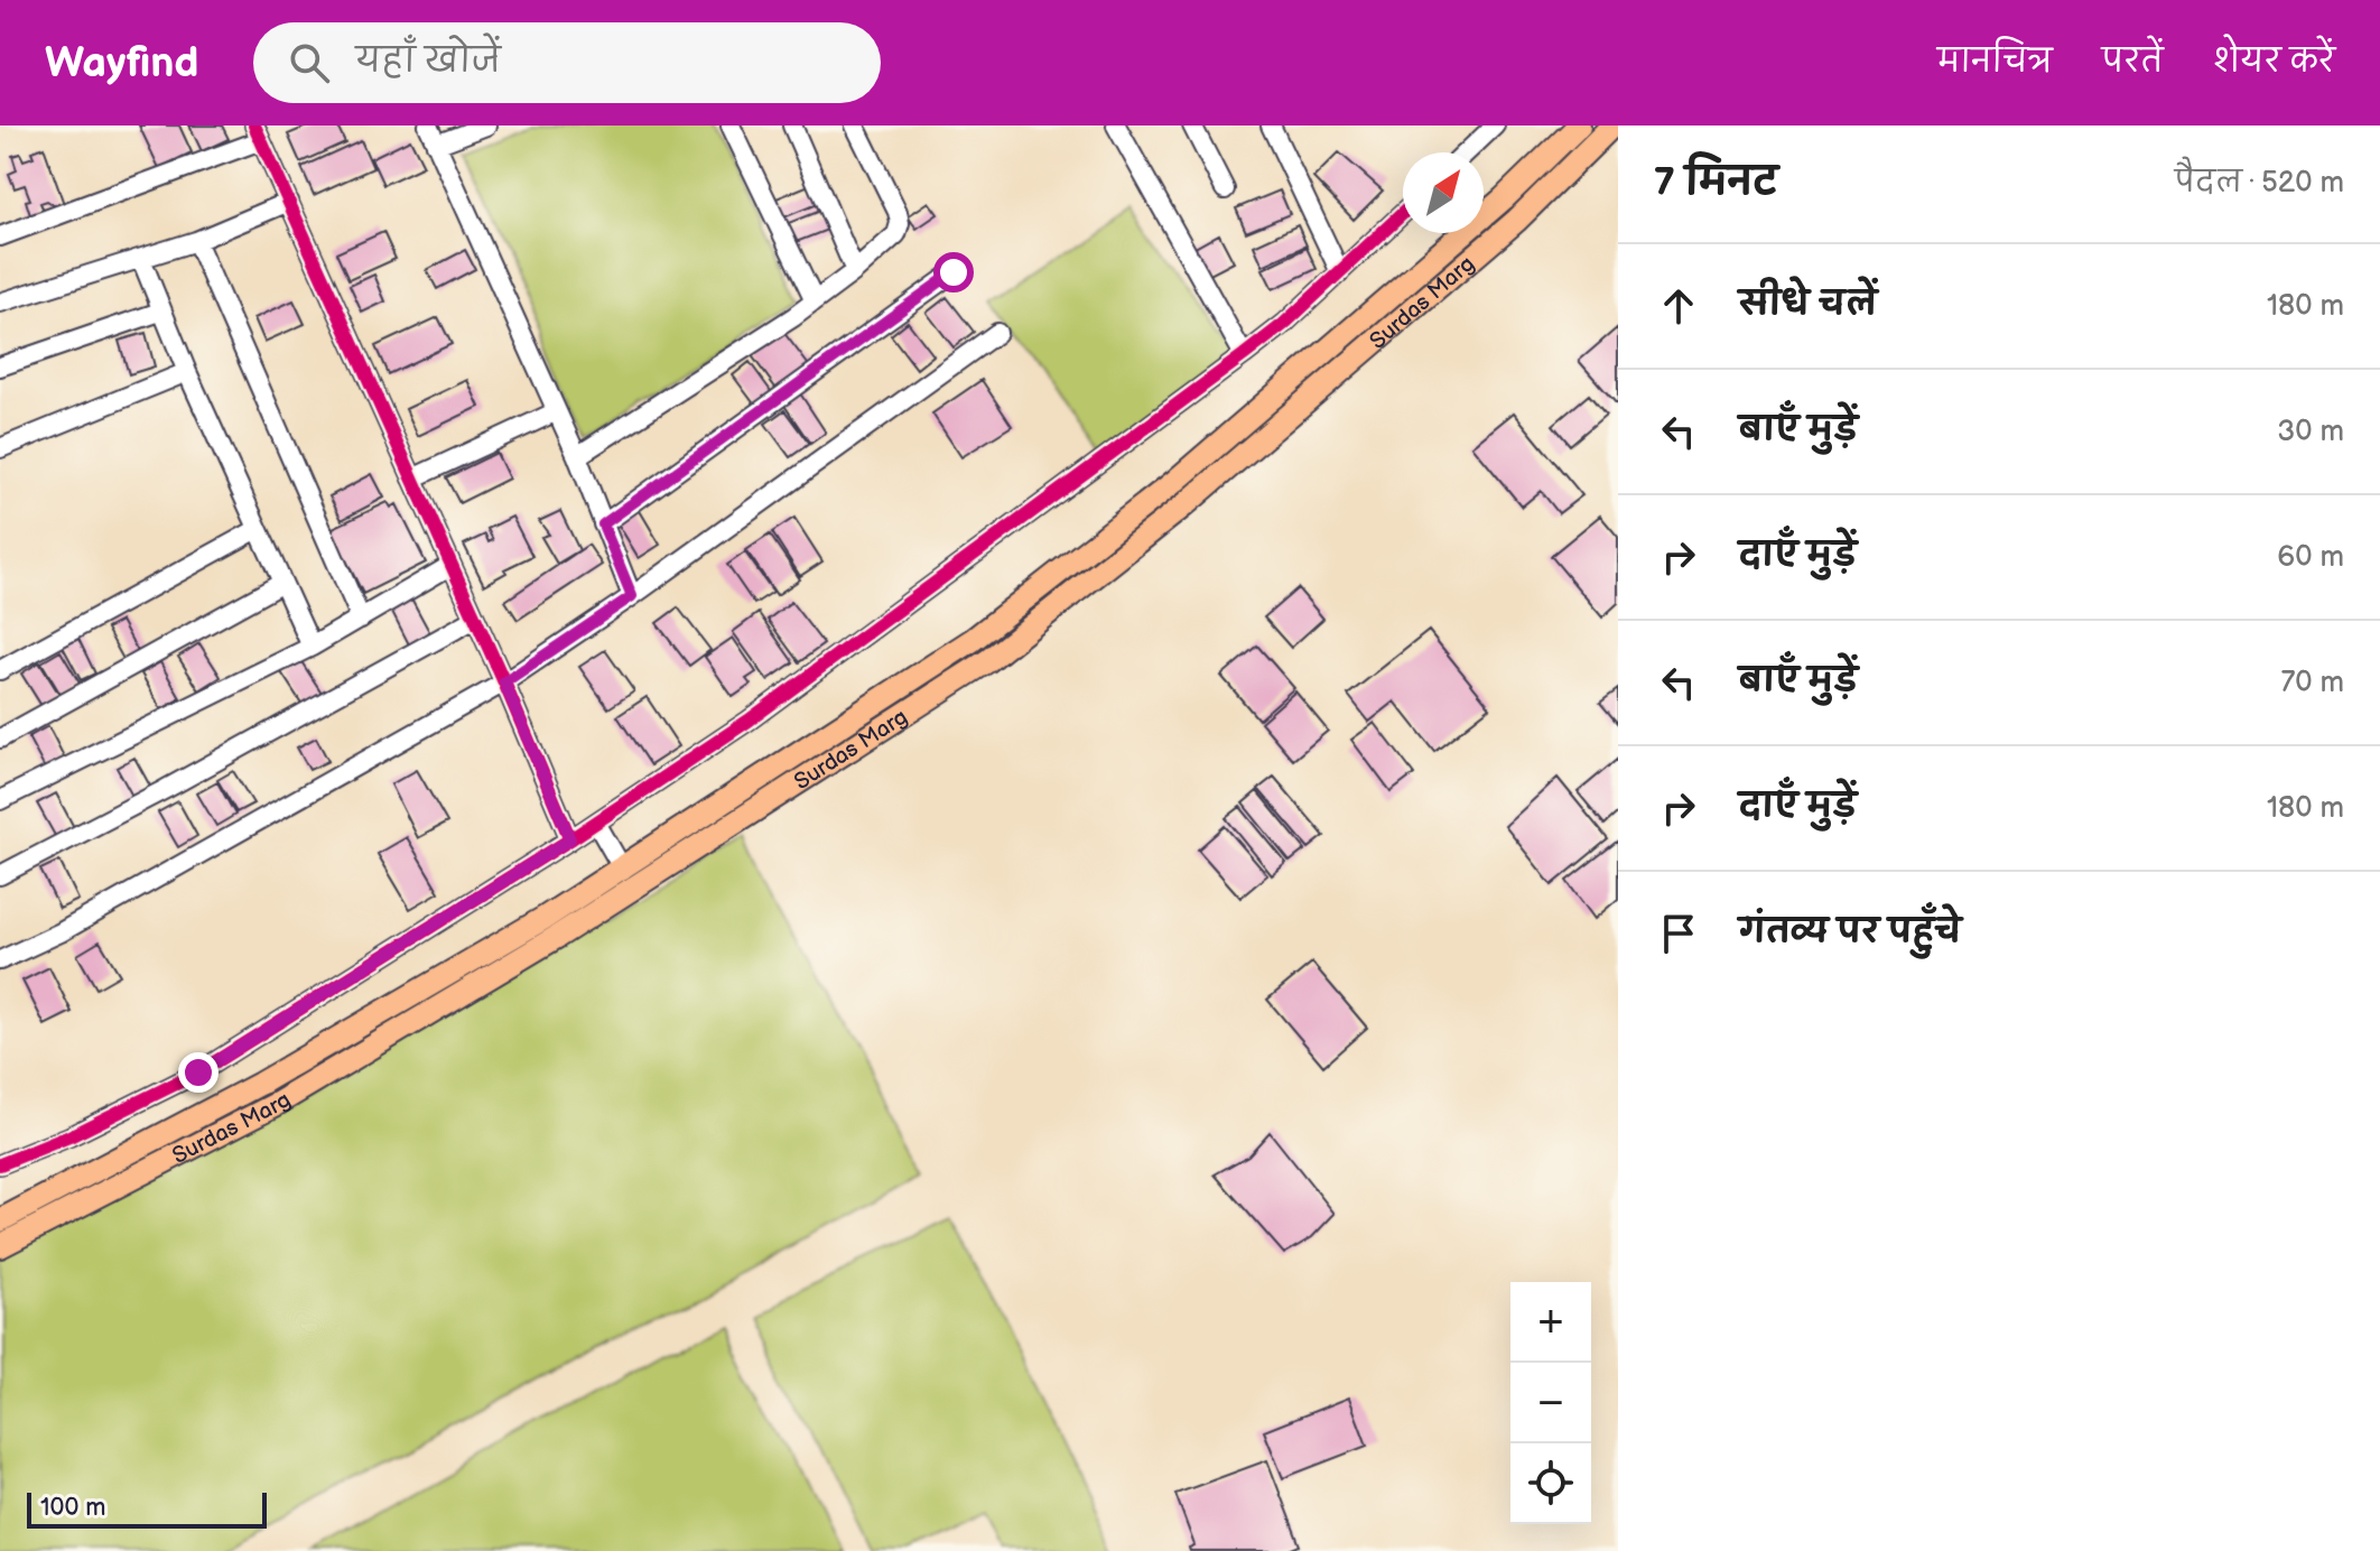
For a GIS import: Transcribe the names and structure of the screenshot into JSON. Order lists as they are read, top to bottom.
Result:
{
  "streets": {
    "main road": ["Surdas Marg"]
  },
  "scale_bar": "100 m",
  "north": "top right",
  "page": {
    "header": "Wayfind",
    "search": "यहाँ खोजें",
    "nav": ["मानचित्र", "परतें", "शेयर करें"],
    "heading": ["7 मिनट", "पैदल · 520 m"],
    "list": [
      ["सीधे चलें", "180 m"],
      ["बाएँ मुड़ें", "30 m"],
      ["दाएँ मुड़ें", "60 m"],
      ["बाएँ मुड़ें", "70 m"],
      ["दाएँ मुड़ें", "180 m"],
      "गंतव्य पर पहुँचे"
    ],
    "map_buttons": ["+", "−"],
    "scale": "100 m"
  }
}
